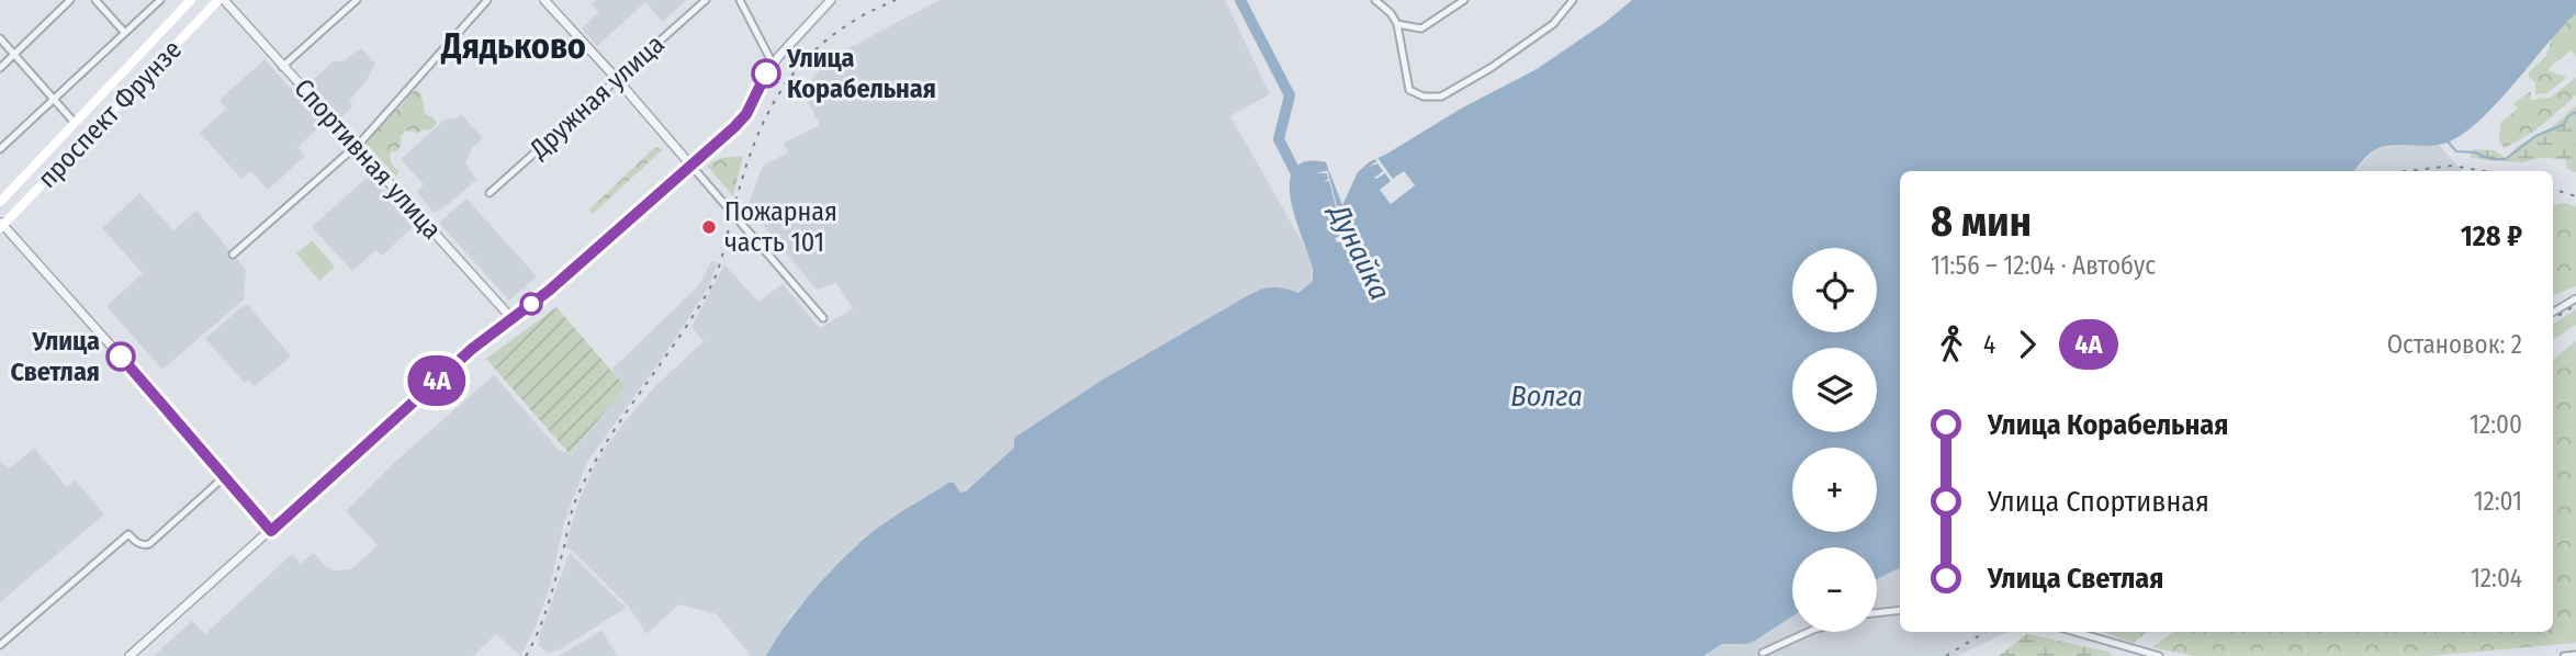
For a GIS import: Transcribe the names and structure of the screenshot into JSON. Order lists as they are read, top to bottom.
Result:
{
  "streets": {
    "main road": ["проспект Фрунзе"],
    "street": ["Дружная улица", "Спортивная улица"]
  },
  "crossings": [
    ["проспект Фрунзе", "Спортивная улица"]
  ],
  "districts": ["Дядьково"],
  "water": ["Дунайка", "Волга"],
  "places": ["Улица Корабельная", "Пожарная часть 101", "Улица Светлая"],
  "lines": ["bus line 4А"],
  "page": {
    "on_map": "4А",
    "heading": ["8 мин", "11:56 – 12:04 · Автобус", "128 ₽"],
    "map_buttons": ["+", "−"],
    "legs": ["4", "4А", "Остановок: 2"],
    "list": [
      {
        "name": "Улица Корабельная",
        "value": "12:00"
      },
      {
        "name": "Улица Спортивная",
        "value": "12:01"
      },
      {
        "name": "Улица Светлая",
        "value": "12:04"
      }
    ]
  }
}
